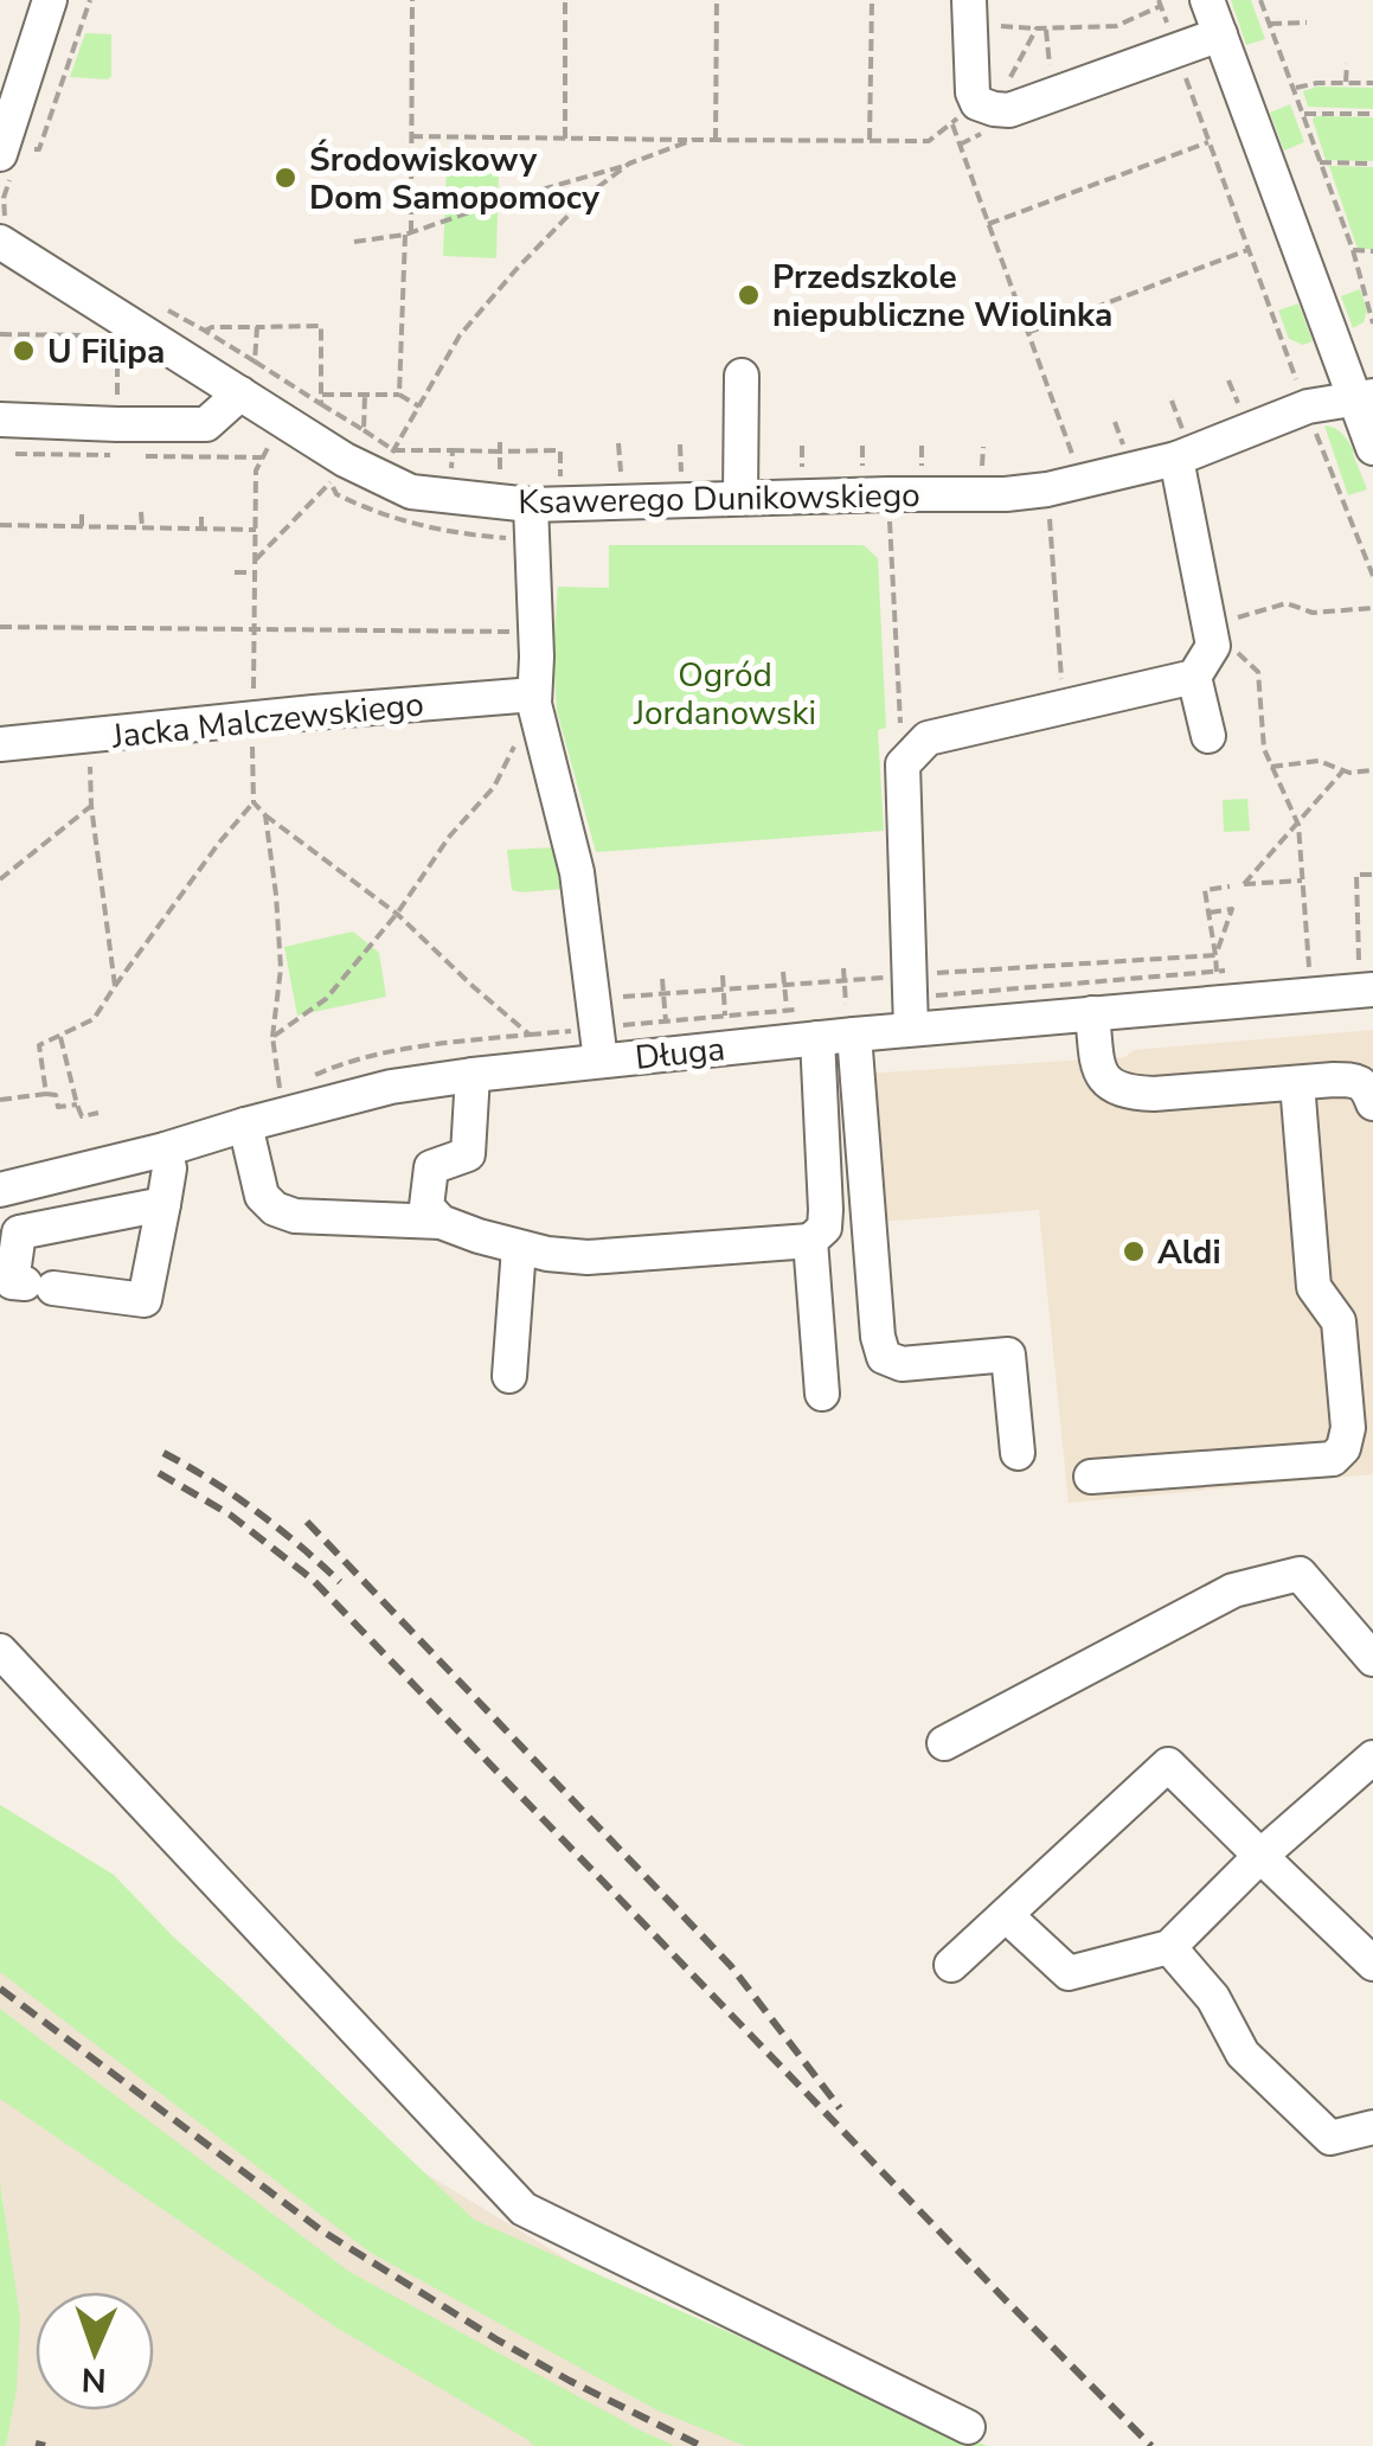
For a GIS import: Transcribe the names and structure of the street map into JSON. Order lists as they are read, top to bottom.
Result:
{
  "streets": {
    "street": ["Ksawerego Dunikowskiego", "Jacka Malczewskiego", "Długa"]
  },
  "parks": ["Ogród Jordanowski"],
  "places": [
    "Środowiskowy Dom Samopomocy",
    "Przedszkole niepubliczne Wiolinka",
    "U Filipa",
    "Aldi"
  ],
  "north": "bottom"
}
